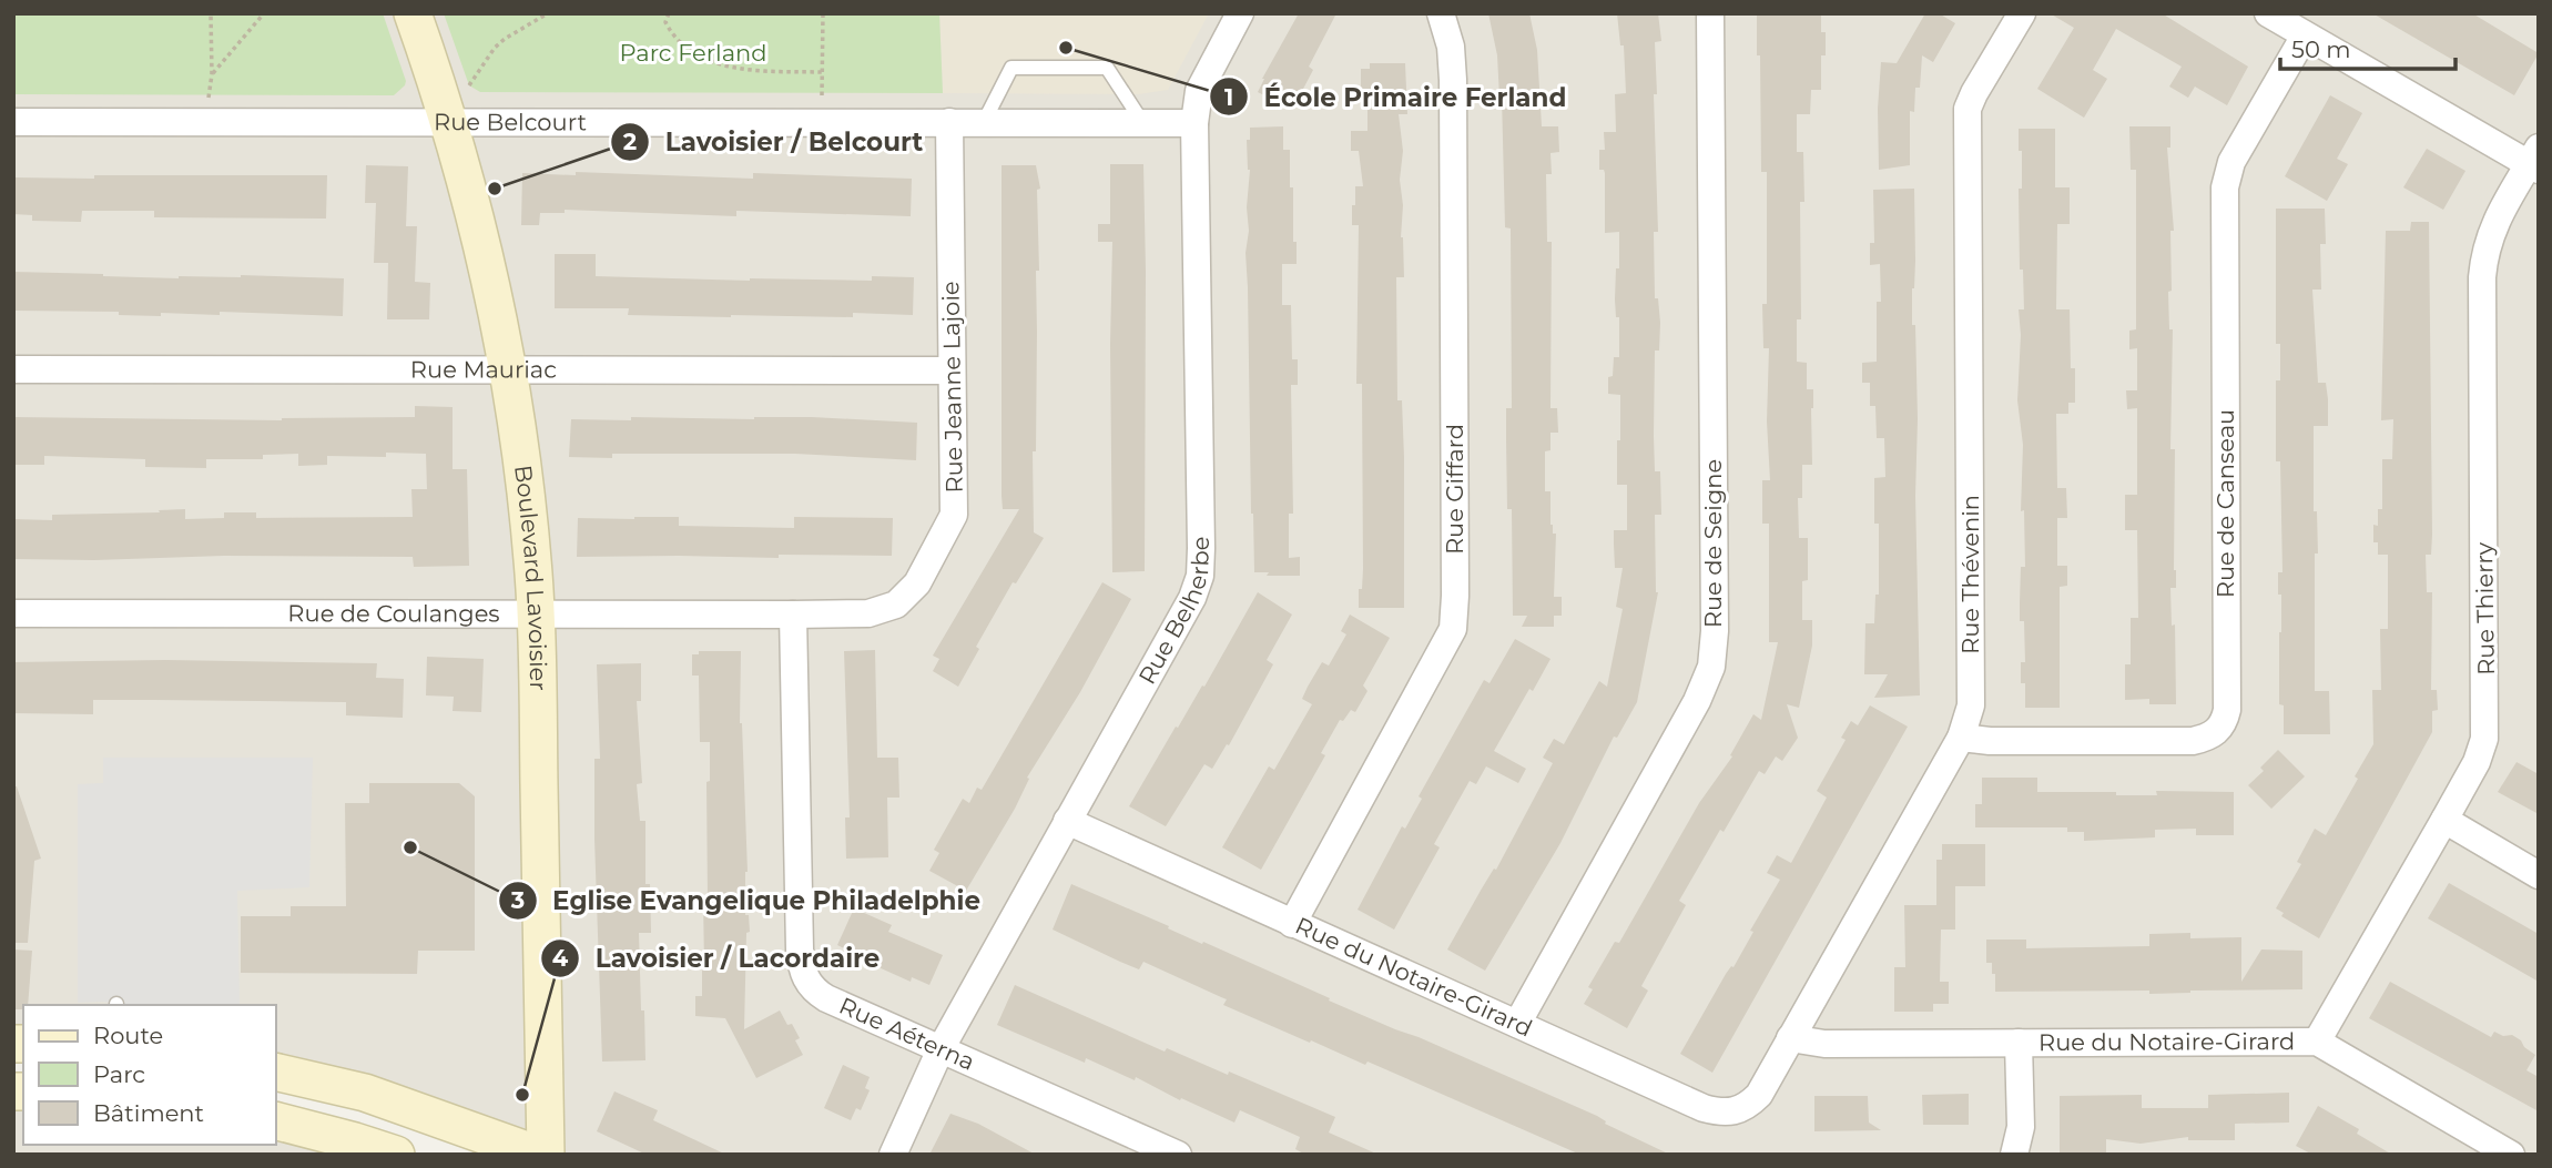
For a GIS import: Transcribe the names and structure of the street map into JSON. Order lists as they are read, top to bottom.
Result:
{
  "streets": {
    "street": [
      "Rue Belcourt",
      "Rue Mauriac",
      "Rue Jeanne Lajoie",
      "Rue Giffard",
      "Rue de Canseau",
      "Rue de Seigne",
      "Rue Thévenin",
      "Boulevard Lavoisier",
      "Rue Thierry",
      "Rue Belherbe",
      "Rue de Coulanges",
      "Rue du Notaire-Girard",
      "Rue Aéterna"
    ]
  },
  "crossings": [
    ["Rue Belcourt", "Rue Jeanne Lajoie"],
    ["Rue Belcourt", "Boulevard Lavoisier"],
    ["Rue Belcourt", "Rue Belherbe"],
    ["Rue Mauriac", "Rue Jeanne Lajoie"],
    ["Rue Mauriac", "Boulevard Lavoisier"],
    ["Rue Jeanne Lajoie", "Rue de Coulanges"],
    ["Rue Giffard", "Rue du Notaire-Girard"],
    ["Rue de Canseau", "Rue Thévenin"],
    ["Rue de Seigne", "Rue du Notaire-Girard"],
    ["Rue Thévenin", "Rue du Notaire-Girard"],
    ["Boulevard Lavoisier", "Rue de Coulanges"],
    ["Rue Thierry", "Rue du Notaire-Girard"],
    ["Rue Belherbe", "Rue du Notaire-Girard"],
    ["Rue Belherbe", "Rue Aéterna"],
    ["Rue de Coulanges", "Rue Aéterna"]
  ],
  "parks": ["Parc Ferland"],
  "places": [
    "École Primaire Ferland",
    "Lavoisier / Belcourt",
    "Eglise Evangelique Philadelphie",
    "Lavoisier / Lacordaire"
  ],
  "legend": ["Route", "Parc", "Bâtiment"],
  "scale_bar": "50 m"
}
